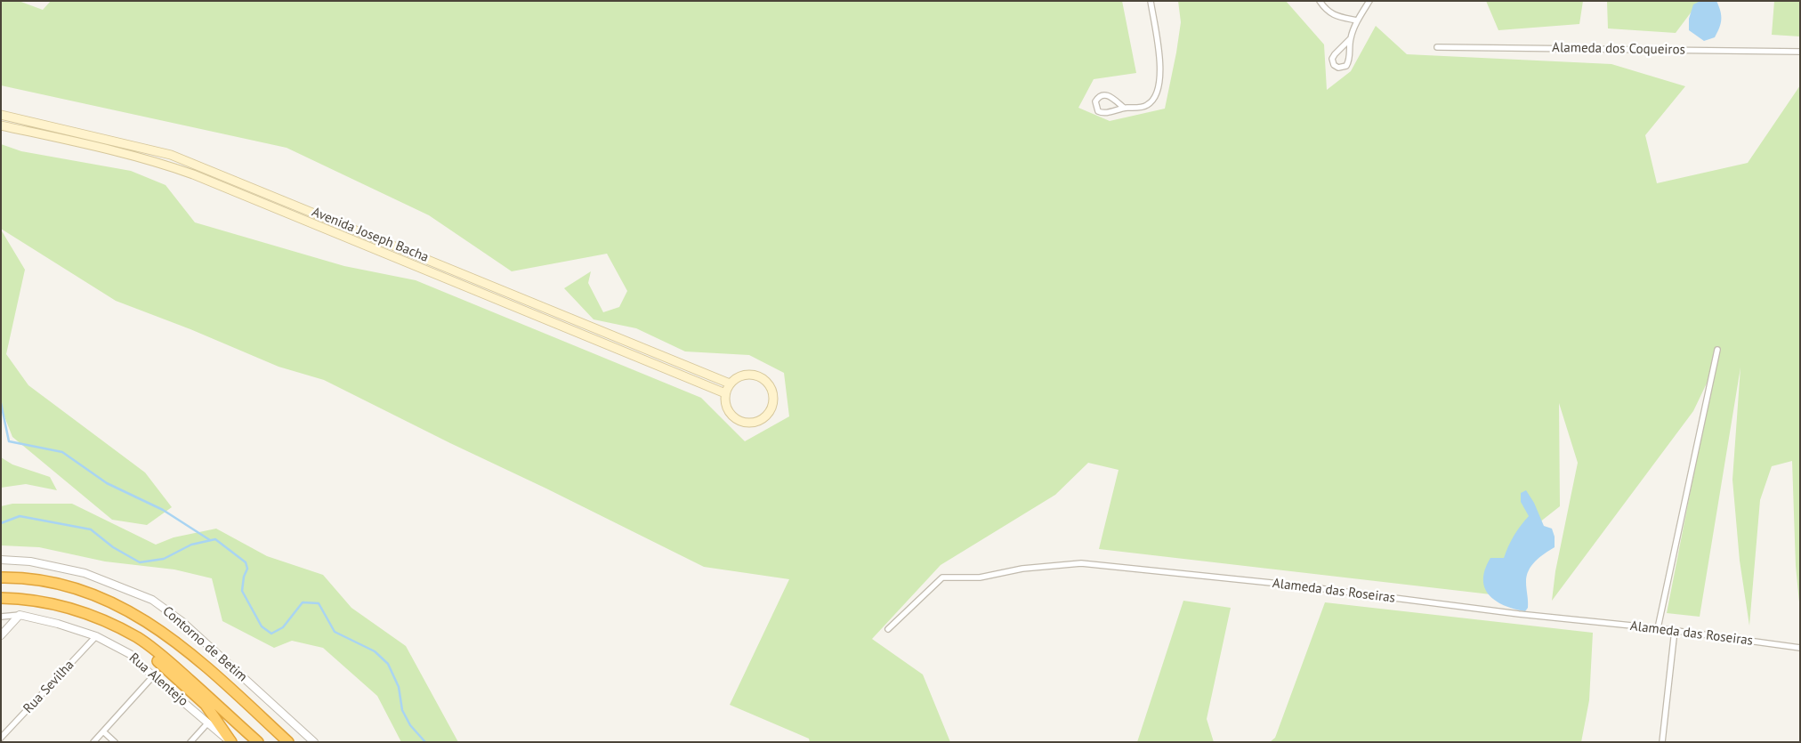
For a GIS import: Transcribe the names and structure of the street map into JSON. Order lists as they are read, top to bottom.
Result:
{
  "streets": {
    "highway": ["Contorno de Betim"],
    "main road": ["Avenida Joseph Bacha"],
    "street": [
      "Alameda dos Coqueiros",
      "Alameda das Roseiras",
      "Rua Alentejo",
      "Rua Sevilha"
    ]
  },
  "crossings": [
    ["Rua Alentejo", "Rua Sevilha"]
  ]
}
